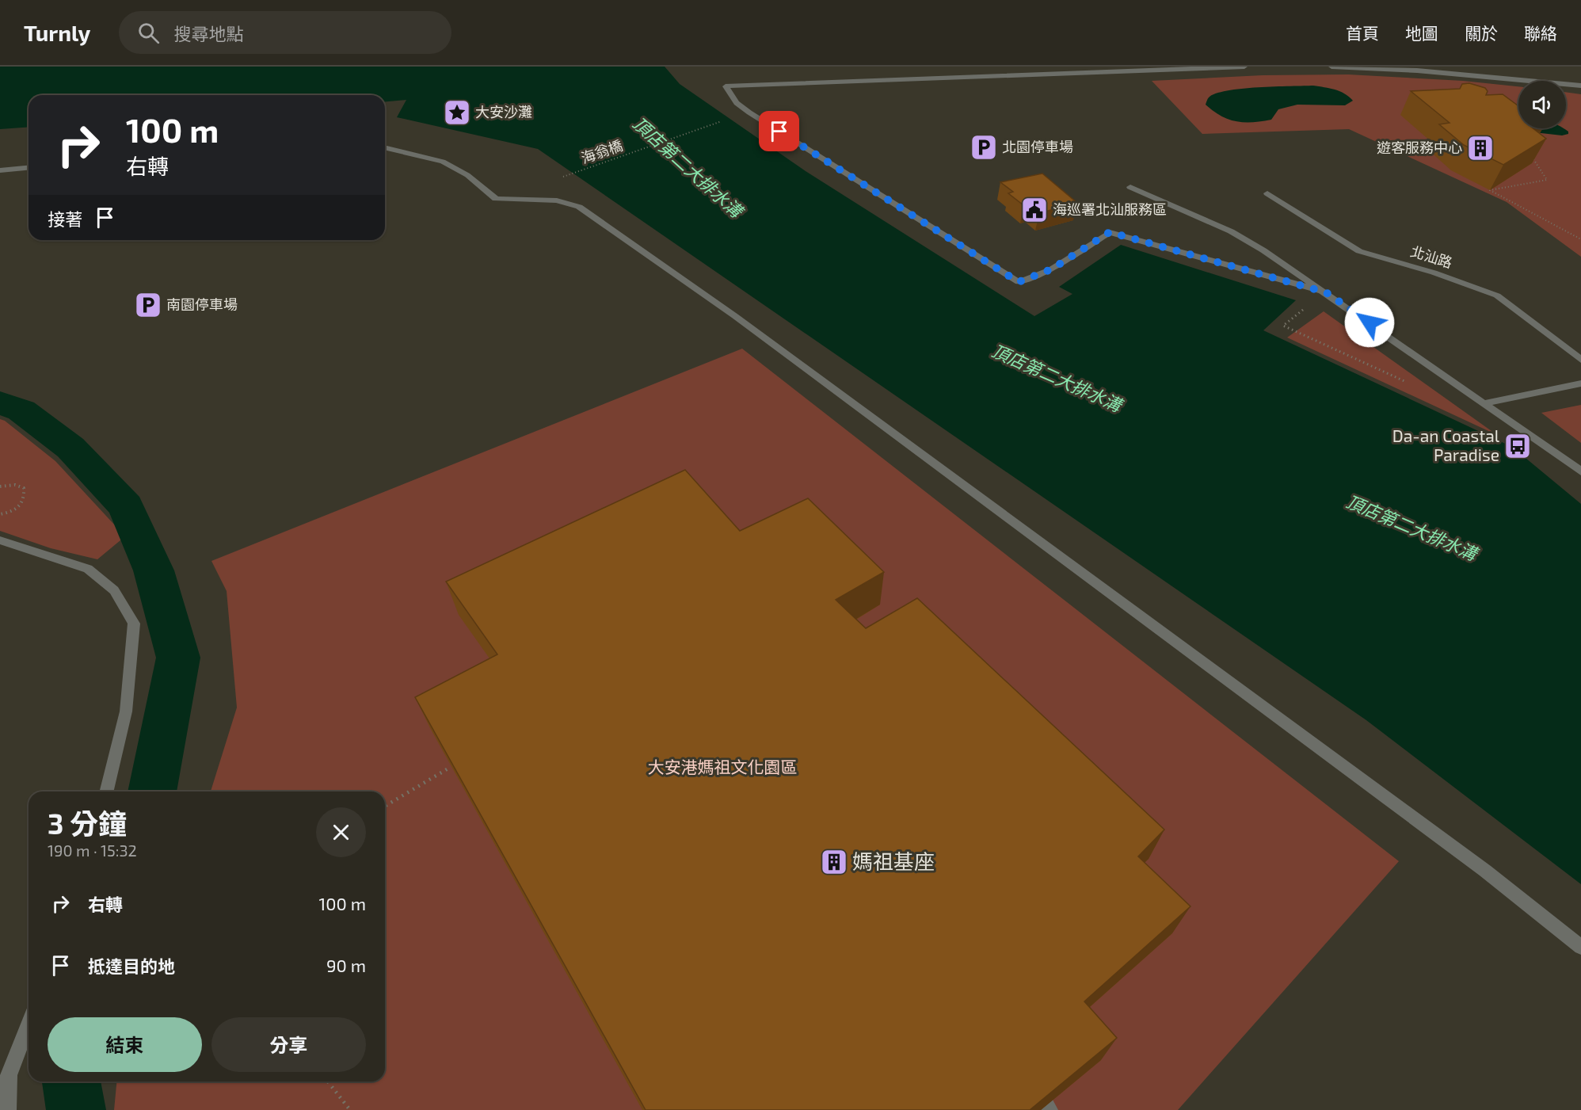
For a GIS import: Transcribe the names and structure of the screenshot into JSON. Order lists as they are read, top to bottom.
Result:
{
  "streets": {
    "street": ["北汕路"],
    "path": ["海翁橋"]
  },
  "water": ["頂店第二大排水溝"],
  "parks": ["大安港媽祖文化園區"],
  "places": {
    "place": ["大安沙灘"],
    "parking": ["北園停車場", "南園停車場"],
    "building": ["遊客服務中心", "媽祖基座"],
    "public building": ["海巡署北汕服務區"],
    "bus stop": ["Da-an Coastal Paradise"]
  },
  "page": {
    "header": "Turnly",
    "search": "搜尋地點",
    "nav": [
      "首頁",
      "地圖",
      "關於",
      "聯絡"
    ],
    "turn": ["100 m", "右轉"],
    "then": "接著",
    "heading": ["3 分鐘", "190 m · 15:32"],
    "list": [
      {
        "name": "右轉",
        "value": "100 m"
      },
      {
        "name": "抵達目的地",
        "value": "90 m"
      }
    ],
    "buttons": ["結束", "分享"]
  }
}
